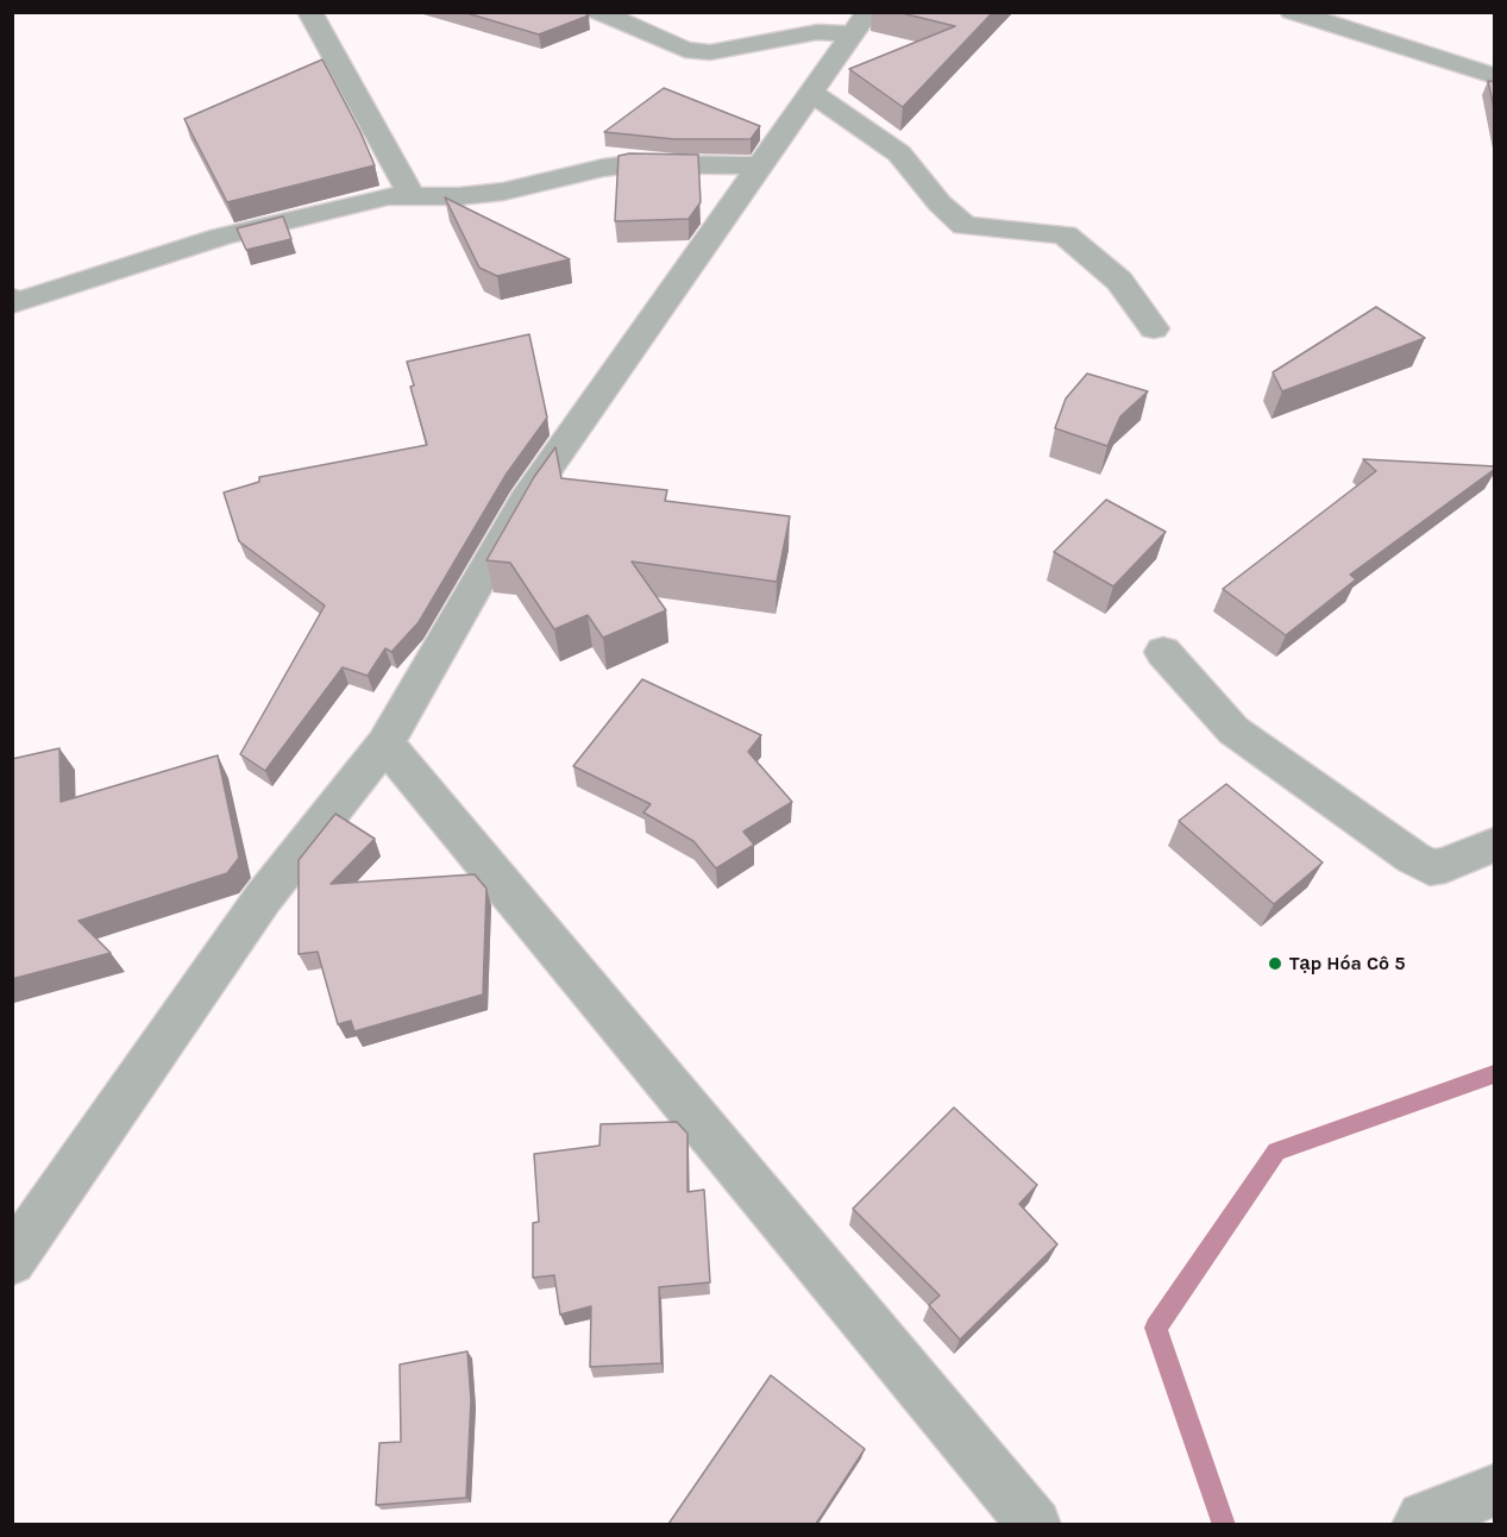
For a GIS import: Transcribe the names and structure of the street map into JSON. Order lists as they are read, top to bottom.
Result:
{
  "places": ["Tạp Hóa Cô 5"]
}
